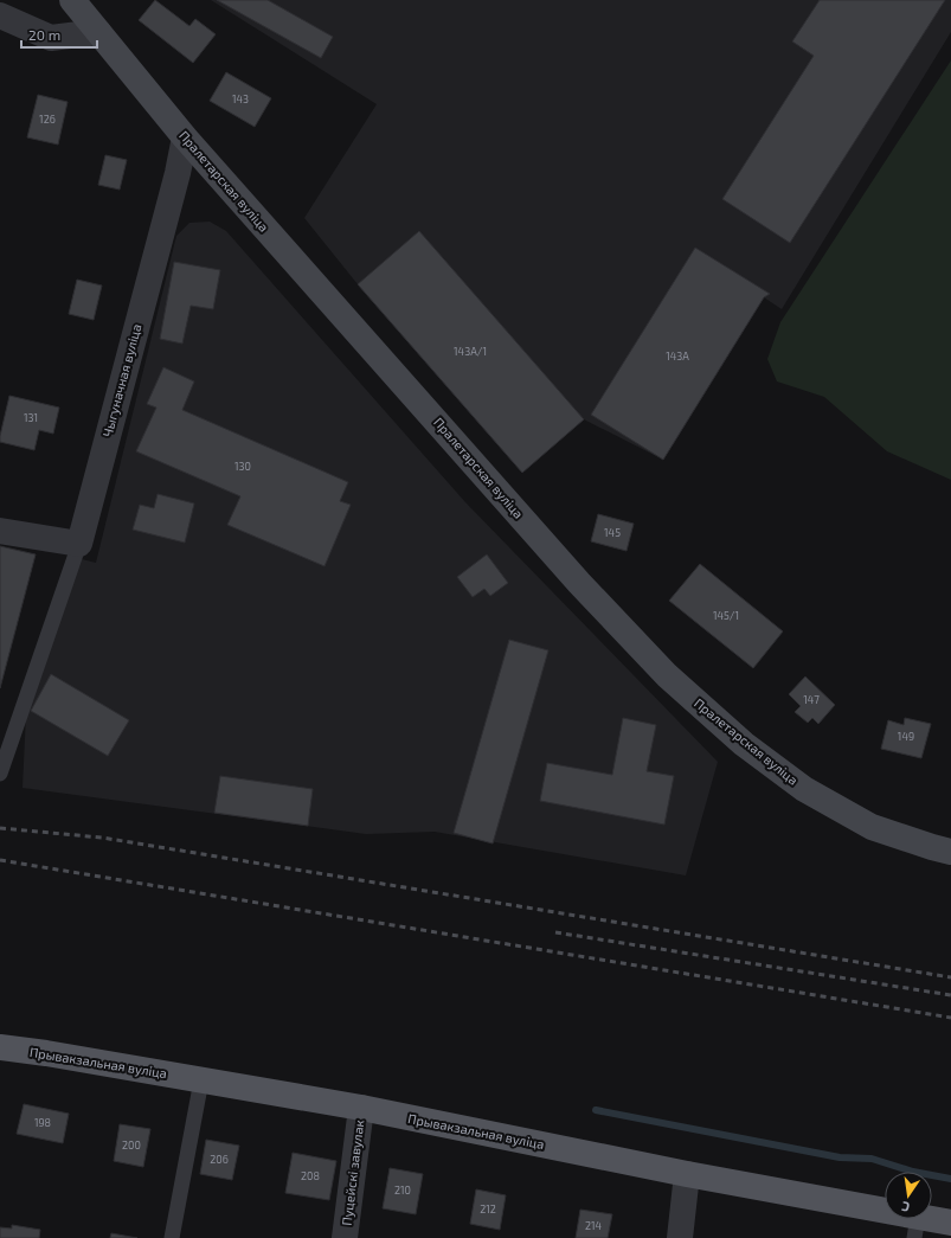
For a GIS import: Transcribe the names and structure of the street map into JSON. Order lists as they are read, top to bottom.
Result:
{
  "streets": {
    "main road": ["Пралетарская вуліца", "Прывакзальная вуліца"],
    "street": ["Чыгуначная вуліца", "Пуцейскі завулак"]
  },
  "crossings": [
    ["Пралетарская вуліца", "Чыгуначная вуліца"],
    ["Прывакзальная вуліца", "Пуцейскі завулак"]
  ],
  "house_numbers": [
    "143",
    "126",
    "143А/1",
    "143А",
    "131",
    "130",
    "145",
    "145/1",
    "147",
    "149",
    "198",
    "200",
    "206",
    "208",
    "210",
    "212",
    "214"
  ],
  "scale_bar": "20 m",
  "north": "bottom"
}
